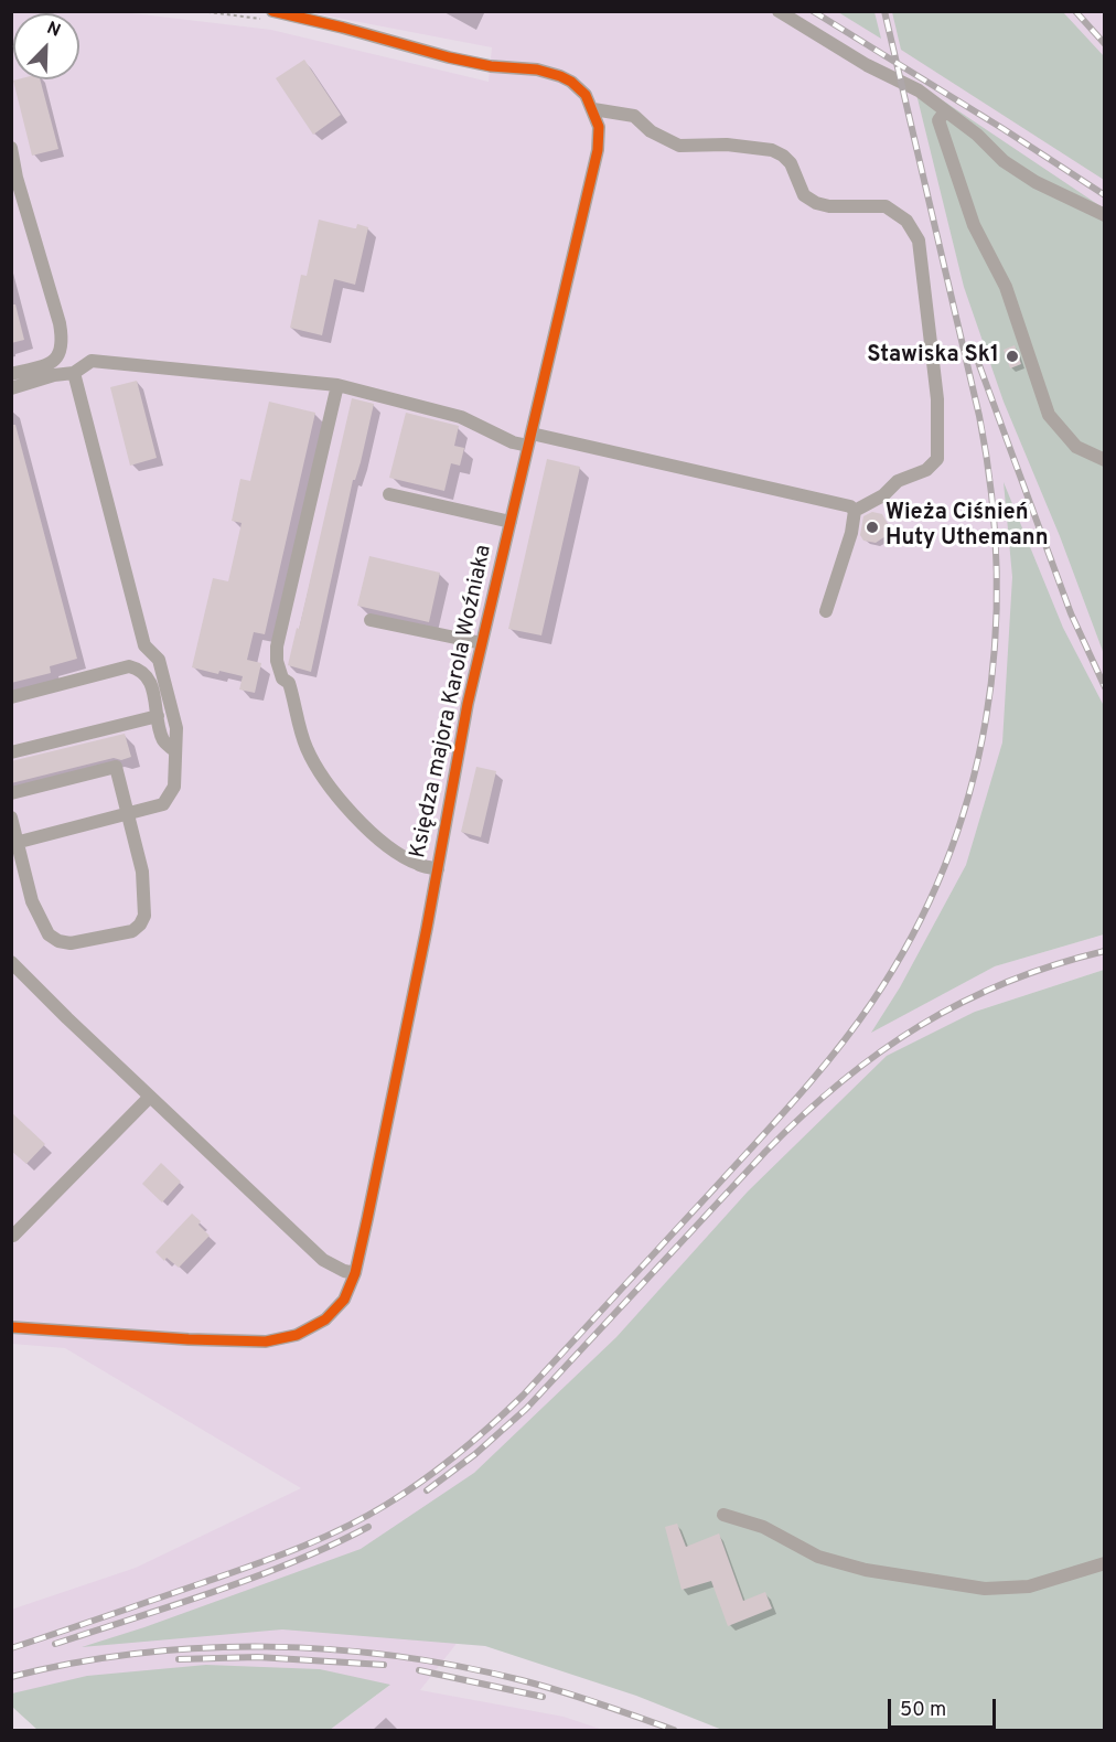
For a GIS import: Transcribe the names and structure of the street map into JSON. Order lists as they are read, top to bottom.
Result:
{
  "streets": {
    "street": ["Księdza majora Karola Woźniaka"]
  },
  "places": ["Stawiska Sk1", "Wieża Ciśnień Huty Uthemann"],
  "scale_bar": "50 m",
  "north": "top right"
}
